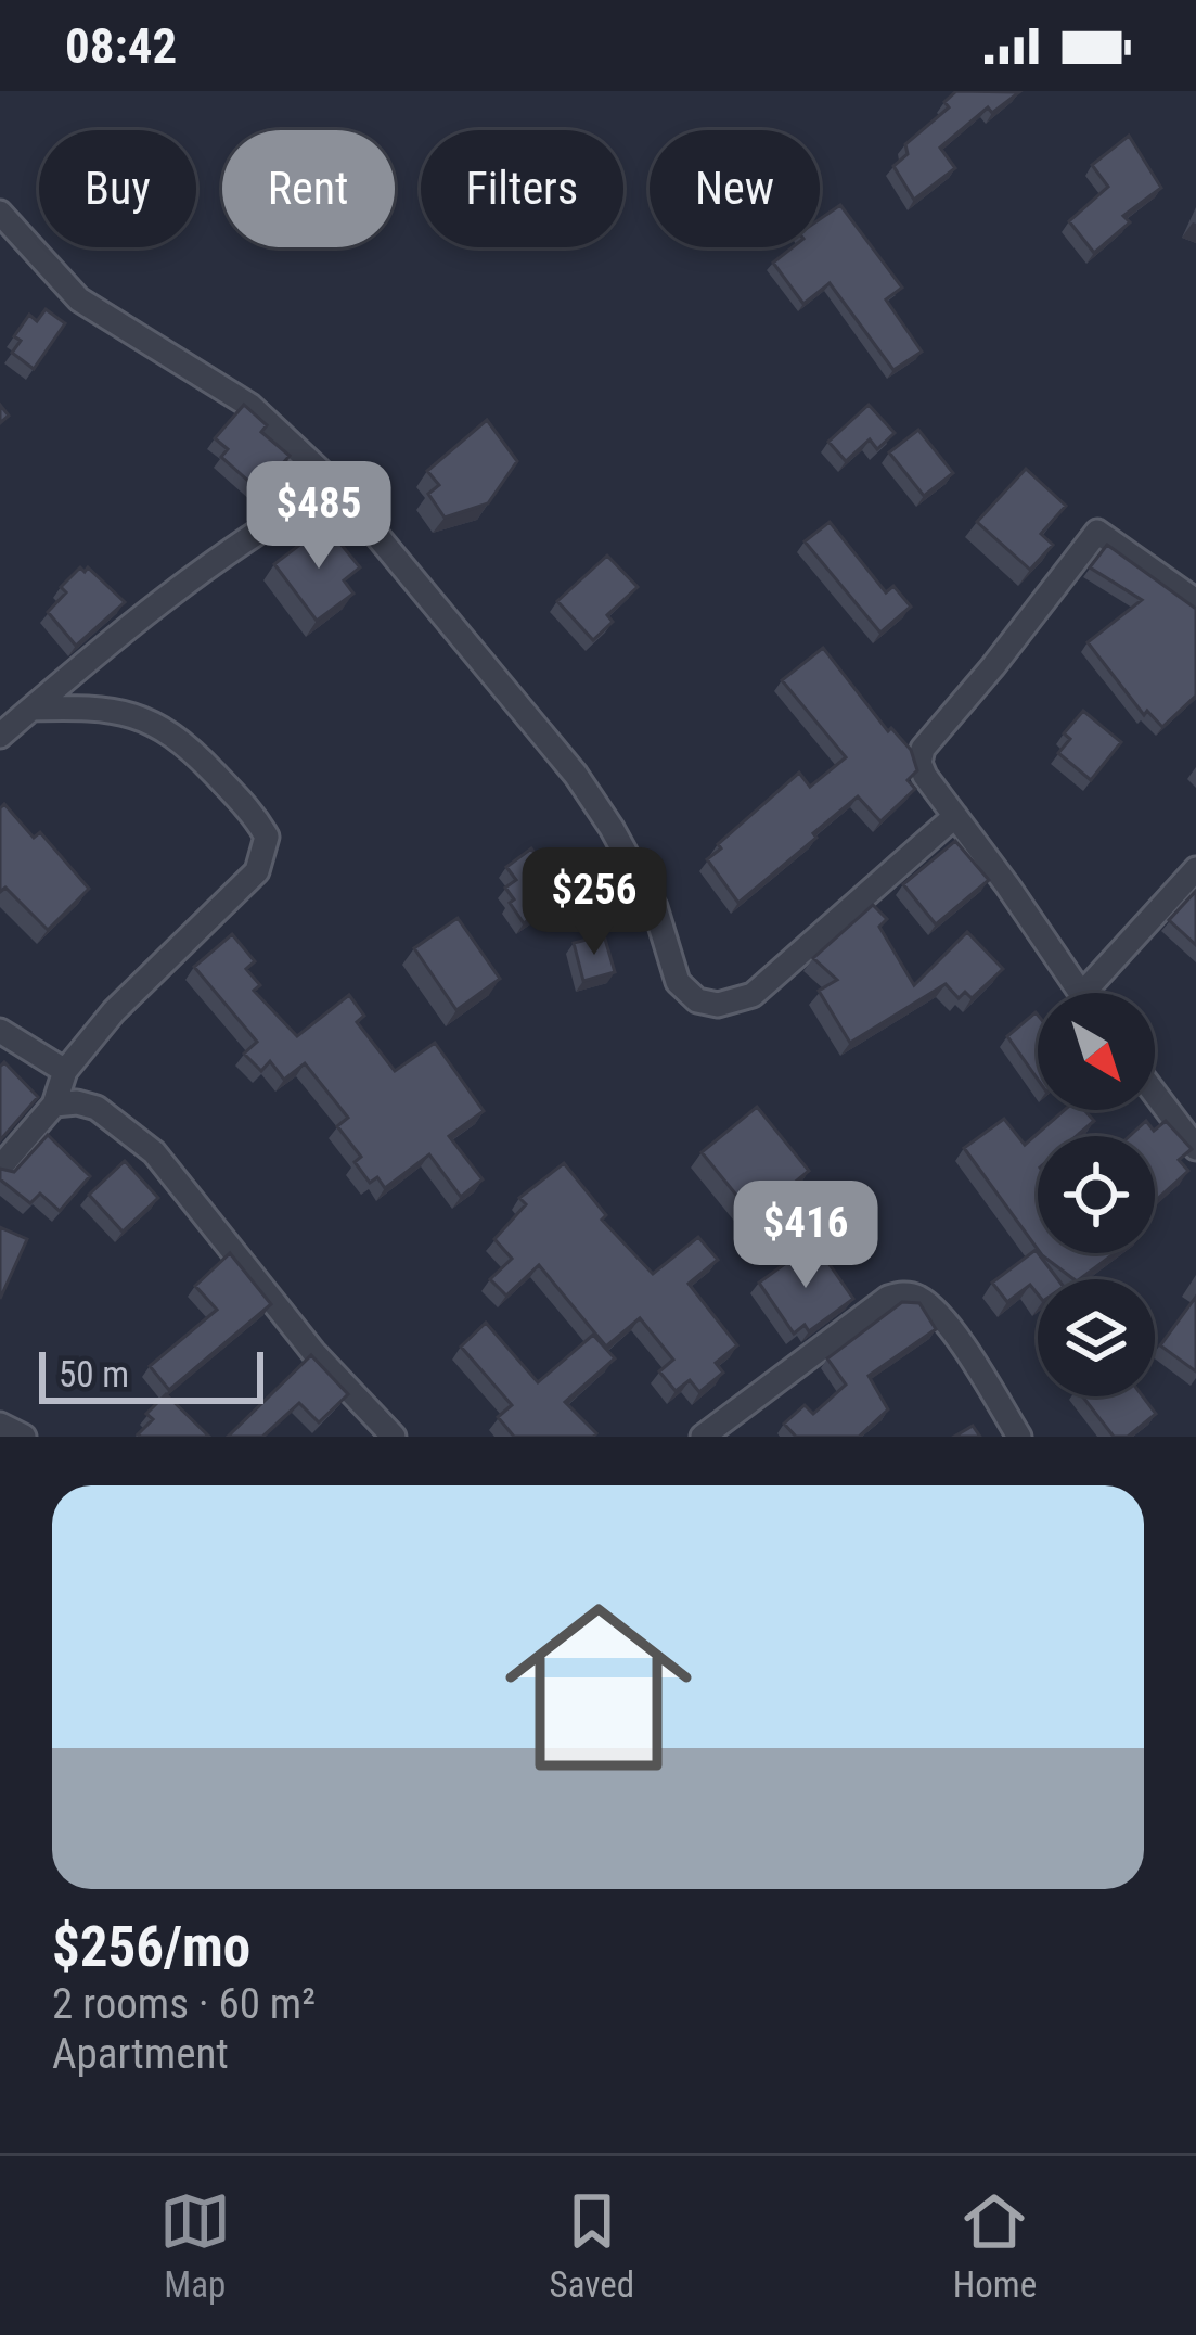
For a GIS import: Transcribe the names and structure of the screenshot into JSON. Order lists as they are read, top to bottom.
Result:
{
  "scale_bar": "50 m",
  "north": "bottom right",
  "page": {
    "status": "08:42",
    "chip": [
      "Buy",
      "Rent",
      "Filters",
      "New"
    ],
    "price": ["$485", "$256", "$416"],
    "scale": "50 m",
    "list": [
      {
        "name": "$256/mo",
        "note": "2 rooms · 60 m² · Apartment"
      }
    ],
    "tabs": ["Map", "Saved", "Home"]
  }
}
